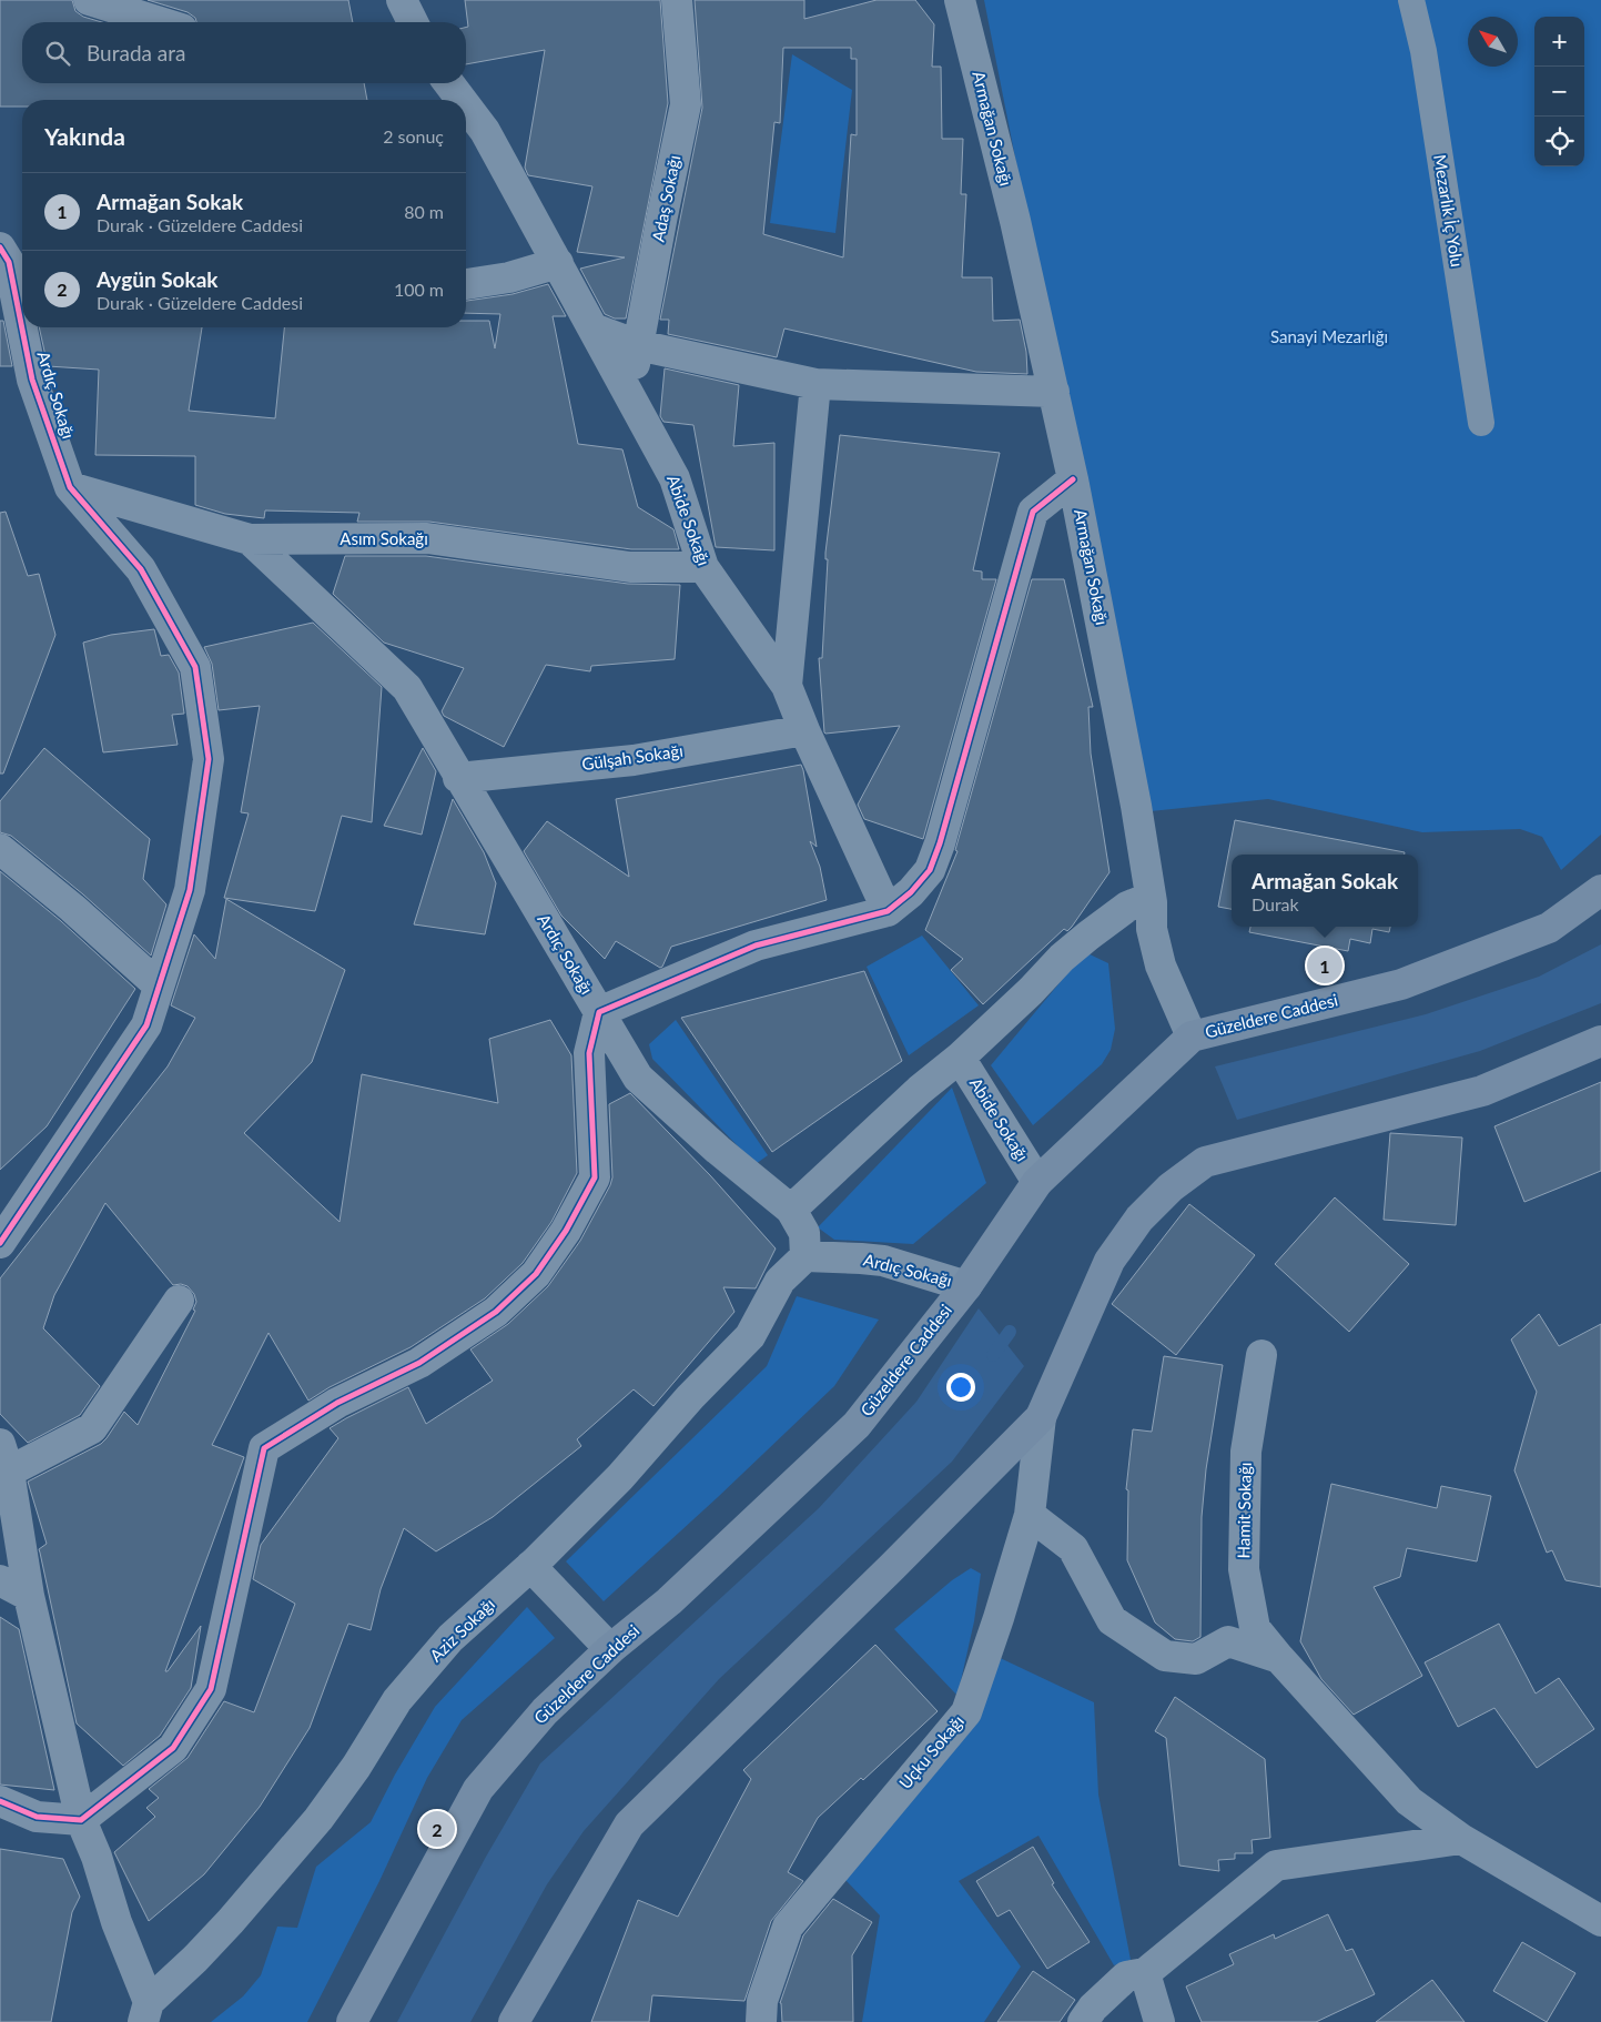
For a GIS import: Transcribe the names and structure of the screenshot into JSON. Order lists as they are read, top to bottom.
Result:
{
  "streets": {
    "main road": ["Güzeldere Caddesi"],
    "street": [
      "Armağan Sokağı",
      "Adaş Sokağı",
      "Ardıç Sokağı",
      "Abide Sokağı",
      "Asım Sokağı",
      "Gülşah Sokağı",
      "Hamit Sokağı",
      "Aziz Sokağı",
      "Uçku Sokağı"
    ],
    "lane": ["Mezarlık İç Yolu"]
  },
  "crossings": [
    ["Armağan Sokağı", "Güzeldere Caddesi"],
    ["Adaş Sokağı", "Abide Sokağı"],
    ["Ardıç Sokağı", "Asım Sokağı"],
    ["Ardıç Sokağı", "Gülşah Sokağı"],
    ["Ardıç Sokağı", "Güzeldere Caddesi"],
    ["Ardıç Sokağı", "Aziz Sokağı"],
    ["Abide Sokağı", "Asım Sokağı"],
    ["Abide Sokağı", "Gülşah Sokağı"],
    ["Abide Sokağı", "Güzeldere Caddesi"]
  ],
  "parks": ["Sanayi Mezarlığı"],
  "north": "top left",
  "page": {
    "map_buttons": ["+", "−"],
    "search": "Burada ara",
    "heading": ["Yakında", "2 sonuç"],
    "list": [
      {
        "mark": "1",
        "name": "Armağan Sokak",
        "note": "Durak · Güzeldere Caddesi",
        "value": "80 m"
      },
      {
        "mark": "2",
        "name": "Aygün Sokak",
        "note": "Durak · Güzeldere Caddesi",
        "value": "100 m"
      }
    ],
    "popup": ["Armağan Sokak", "Durak"],
    "pins": ["1", "2"]
  }
}
